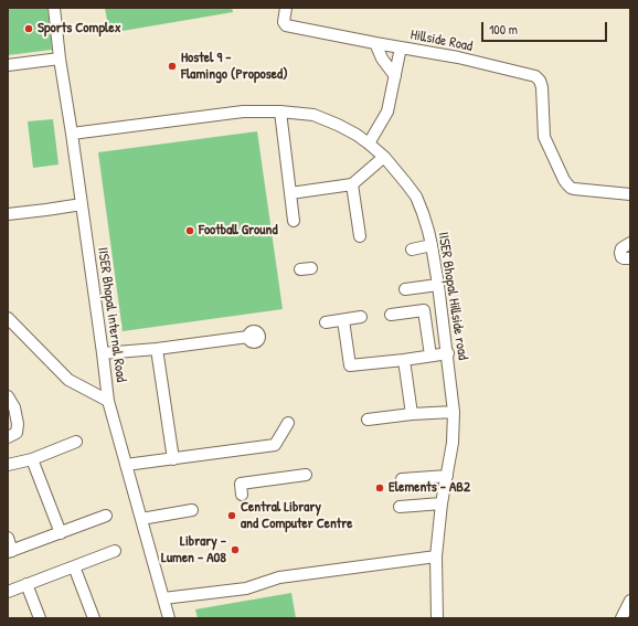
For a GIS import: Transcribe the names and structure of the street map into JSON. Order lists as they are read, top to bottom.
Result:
{
  "streets": {
    "street": ["Hillside Road", "IISER Bhopal Hillside road", "IISER Bhopal internal Road"]
  },
  "crossings": [
    ["IISER Bhopal Hillside road", "IISER Bhopal internal Road"]
  ],
  "places": [
    "Sports Complex",
    "Hostel 9 - Flamingo (Proposed)",
    "Football Ground",
    "Elements - AB2",
    "Central Library and Computer Centre",
    "Library - Lumen - A08"
  ],
  "scale_bar": "100 m"
}
